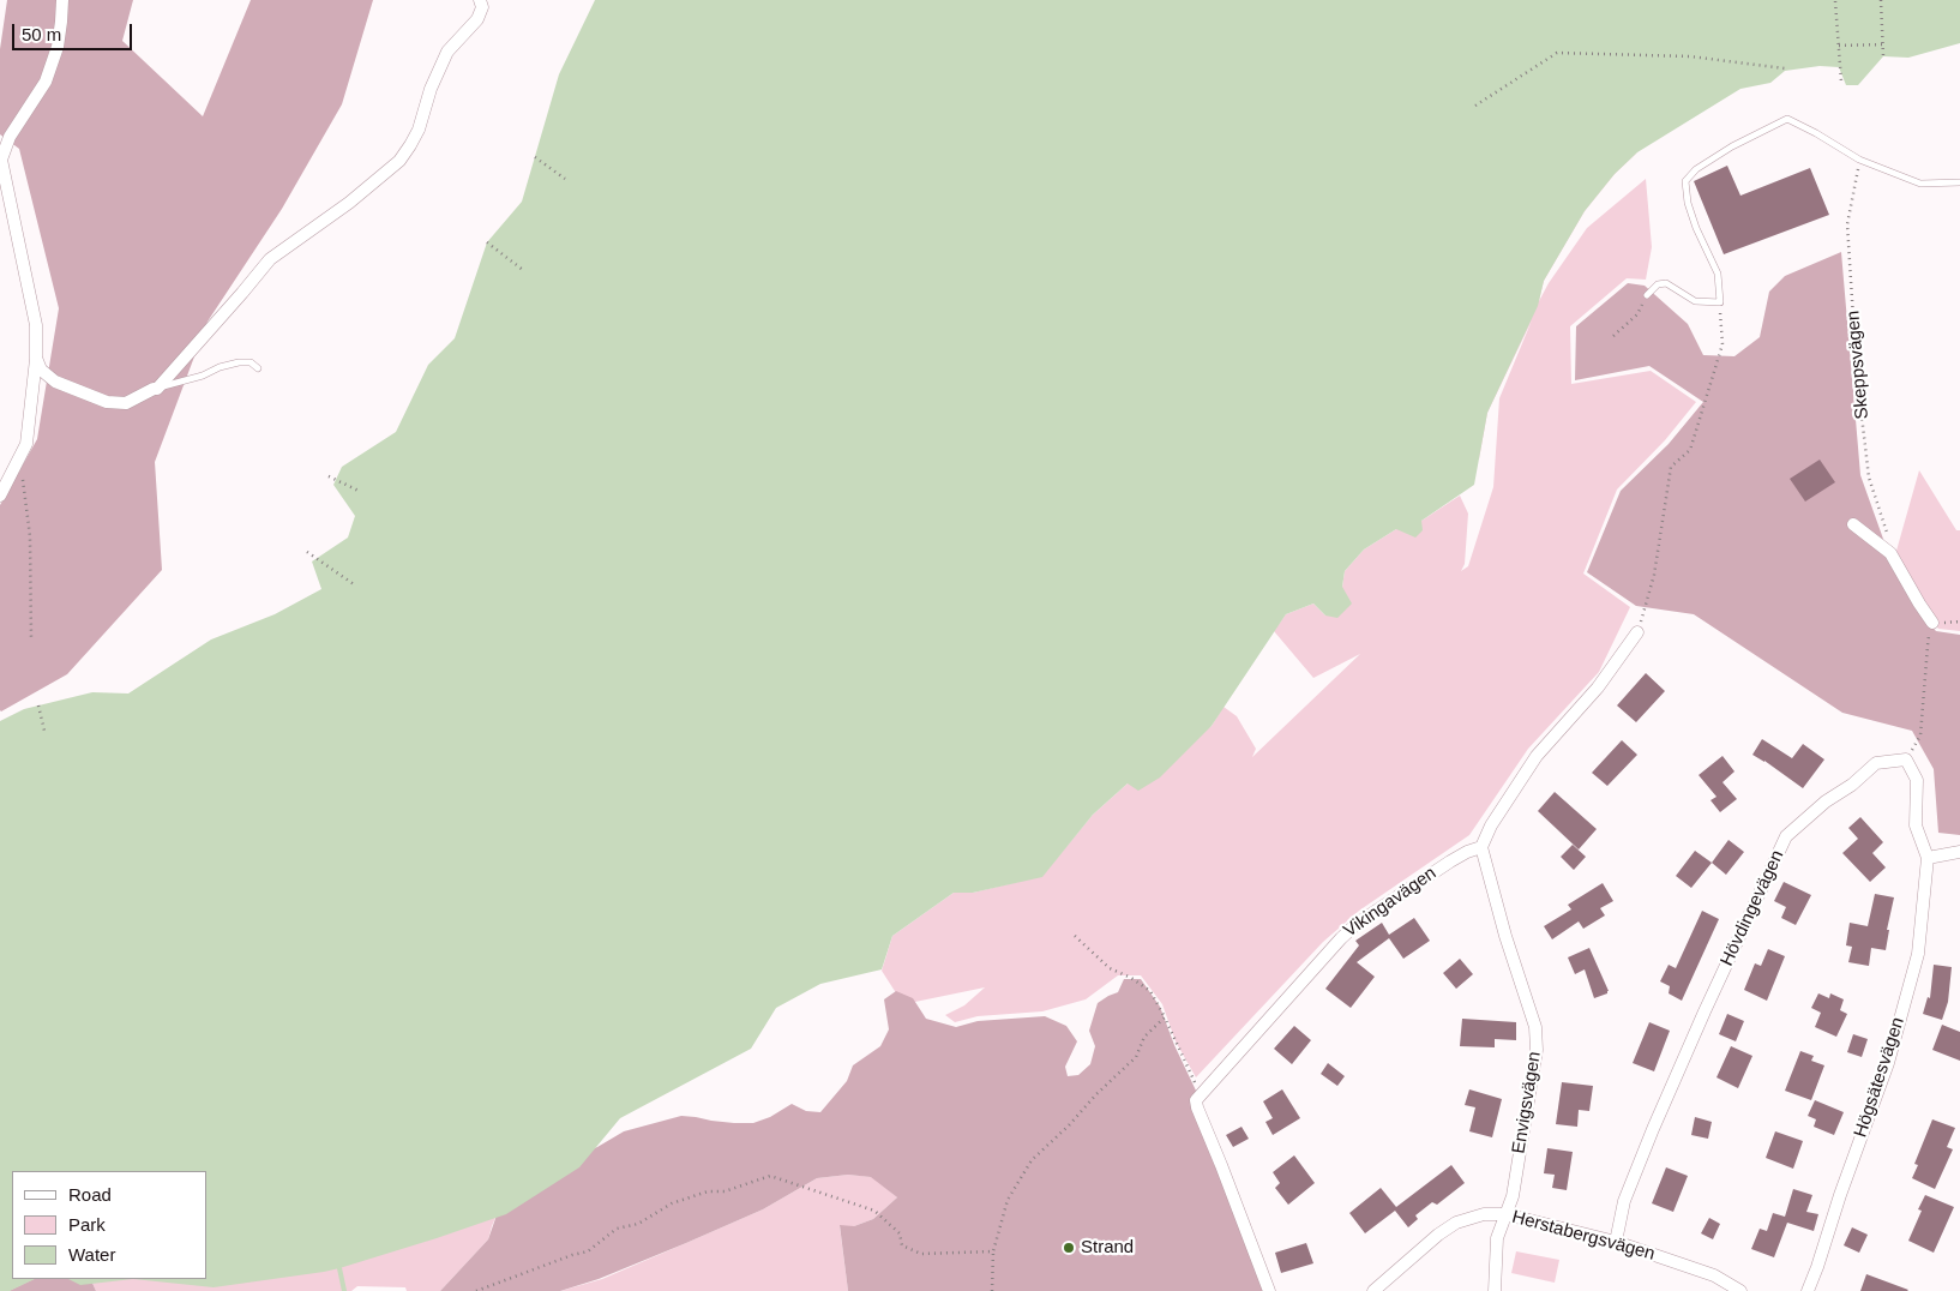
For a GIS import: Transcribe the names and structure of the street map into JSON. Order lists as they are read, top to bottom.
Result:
{
  "streets": {
    "street": [
      "Vikingavägen",
      "Hövdingevägen",
      "Högsätesvägen",
      "Envigsvägen",
      "Herstabergsvägen"
    ],
    "path": ["Skeppsvägen"]
  },
  "crossings": [
    ["Vikingavägen", "Envigsvägen"],
    ["Hövdingevägen", "Herstabergsvägen"],
    ["Envigsvägen", "Herstabergsvägen"]
  ],
  "places": ["Strand"],
  "legend": ["Road", "Park", "Water"],
  "scale_bar": "50 m"
}
